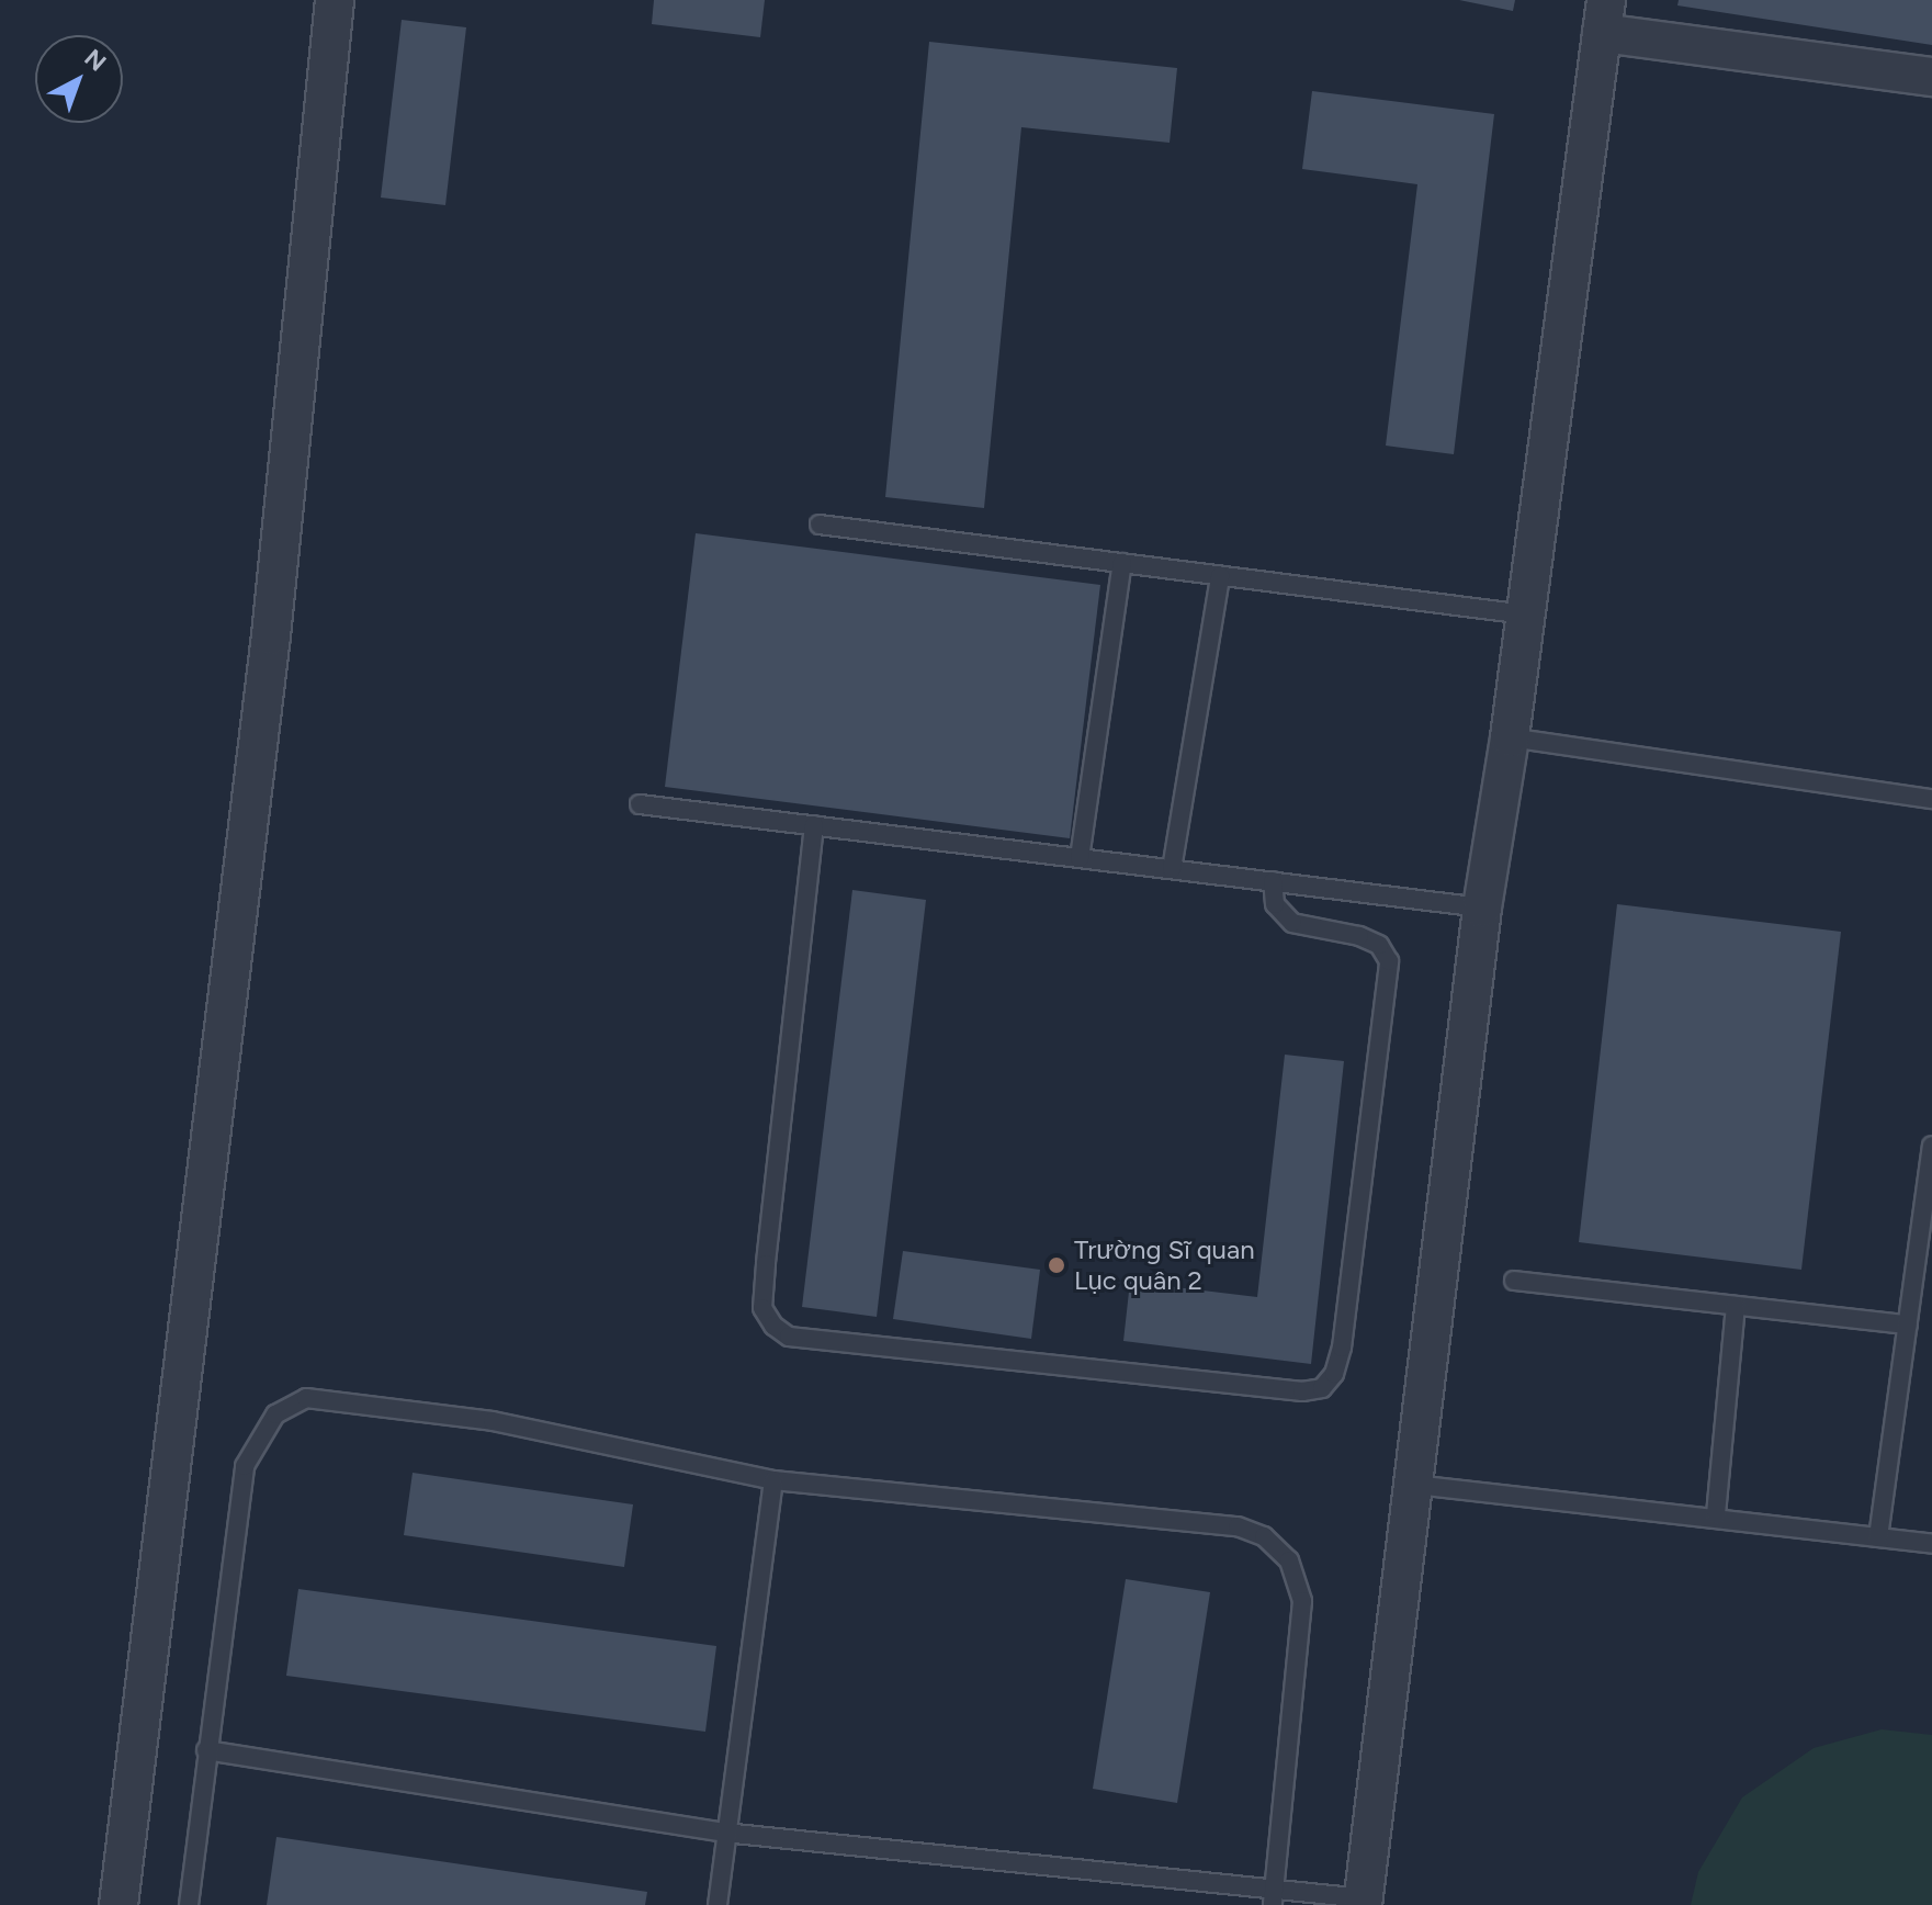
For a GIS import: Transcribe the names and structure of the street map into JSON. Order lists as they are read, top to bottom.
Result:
{
  "places": ["Trường Sĩ quan Lục quân 2"],
  "north": "top right"
}
